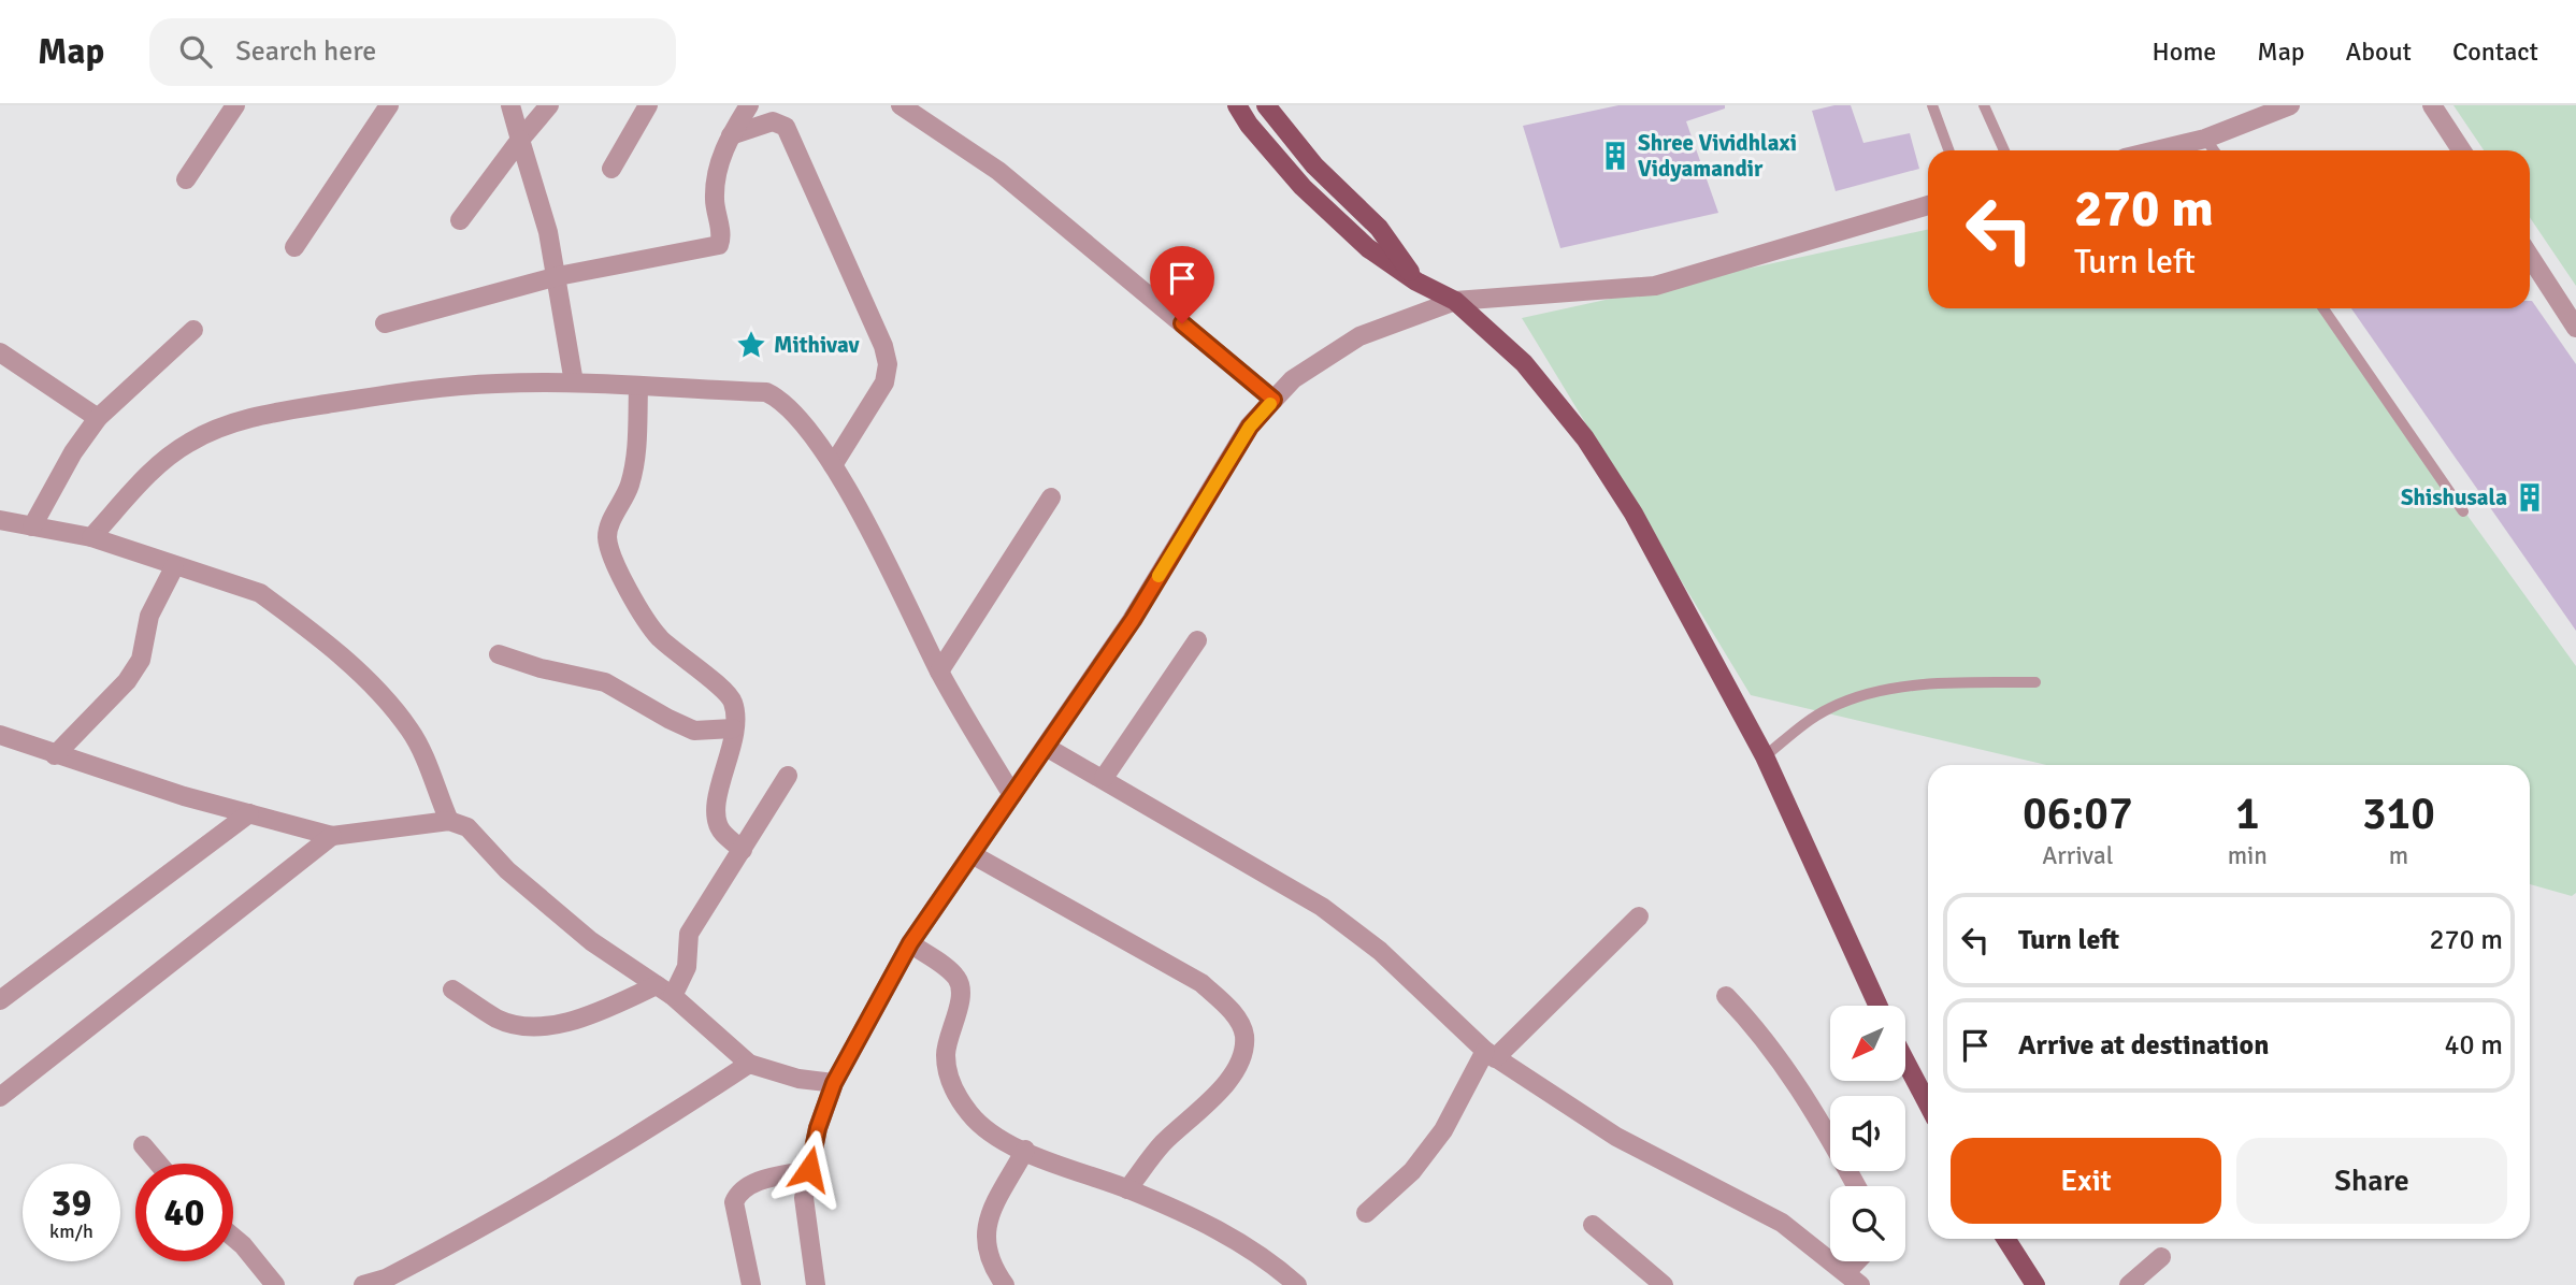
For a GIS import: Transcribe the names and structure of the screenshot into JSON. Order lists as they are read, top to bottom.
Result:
{
  "places": {
    "building": ["Shree Vividhlaxi Vidyamandir", "Shishusala"],
    "place": ["Mithivav"]
  },
  "north": "bottom left",
  "page": {
    "header": "Map",
    "search": "Search here",
    "nav": [
      "Home",
      "Map",
      "About",
      "Contact"
    ],
    "turn": ["270 m", "Turn left"],
    "eta": [
      "06:07",
      "Arrival",
      "1",
      "min",
      "310",
      "m"
    ],
    "list": [
      {
        "name": "Turn left",
        "value": "270 m"
      },
      {
        "name": "Arrive at destination",
        "value": "40 m"
      }
    ],
    "buttons": ["Exit", "Share"],
    "speed": "39 km/h",
    "limit": "40"
  }
}
